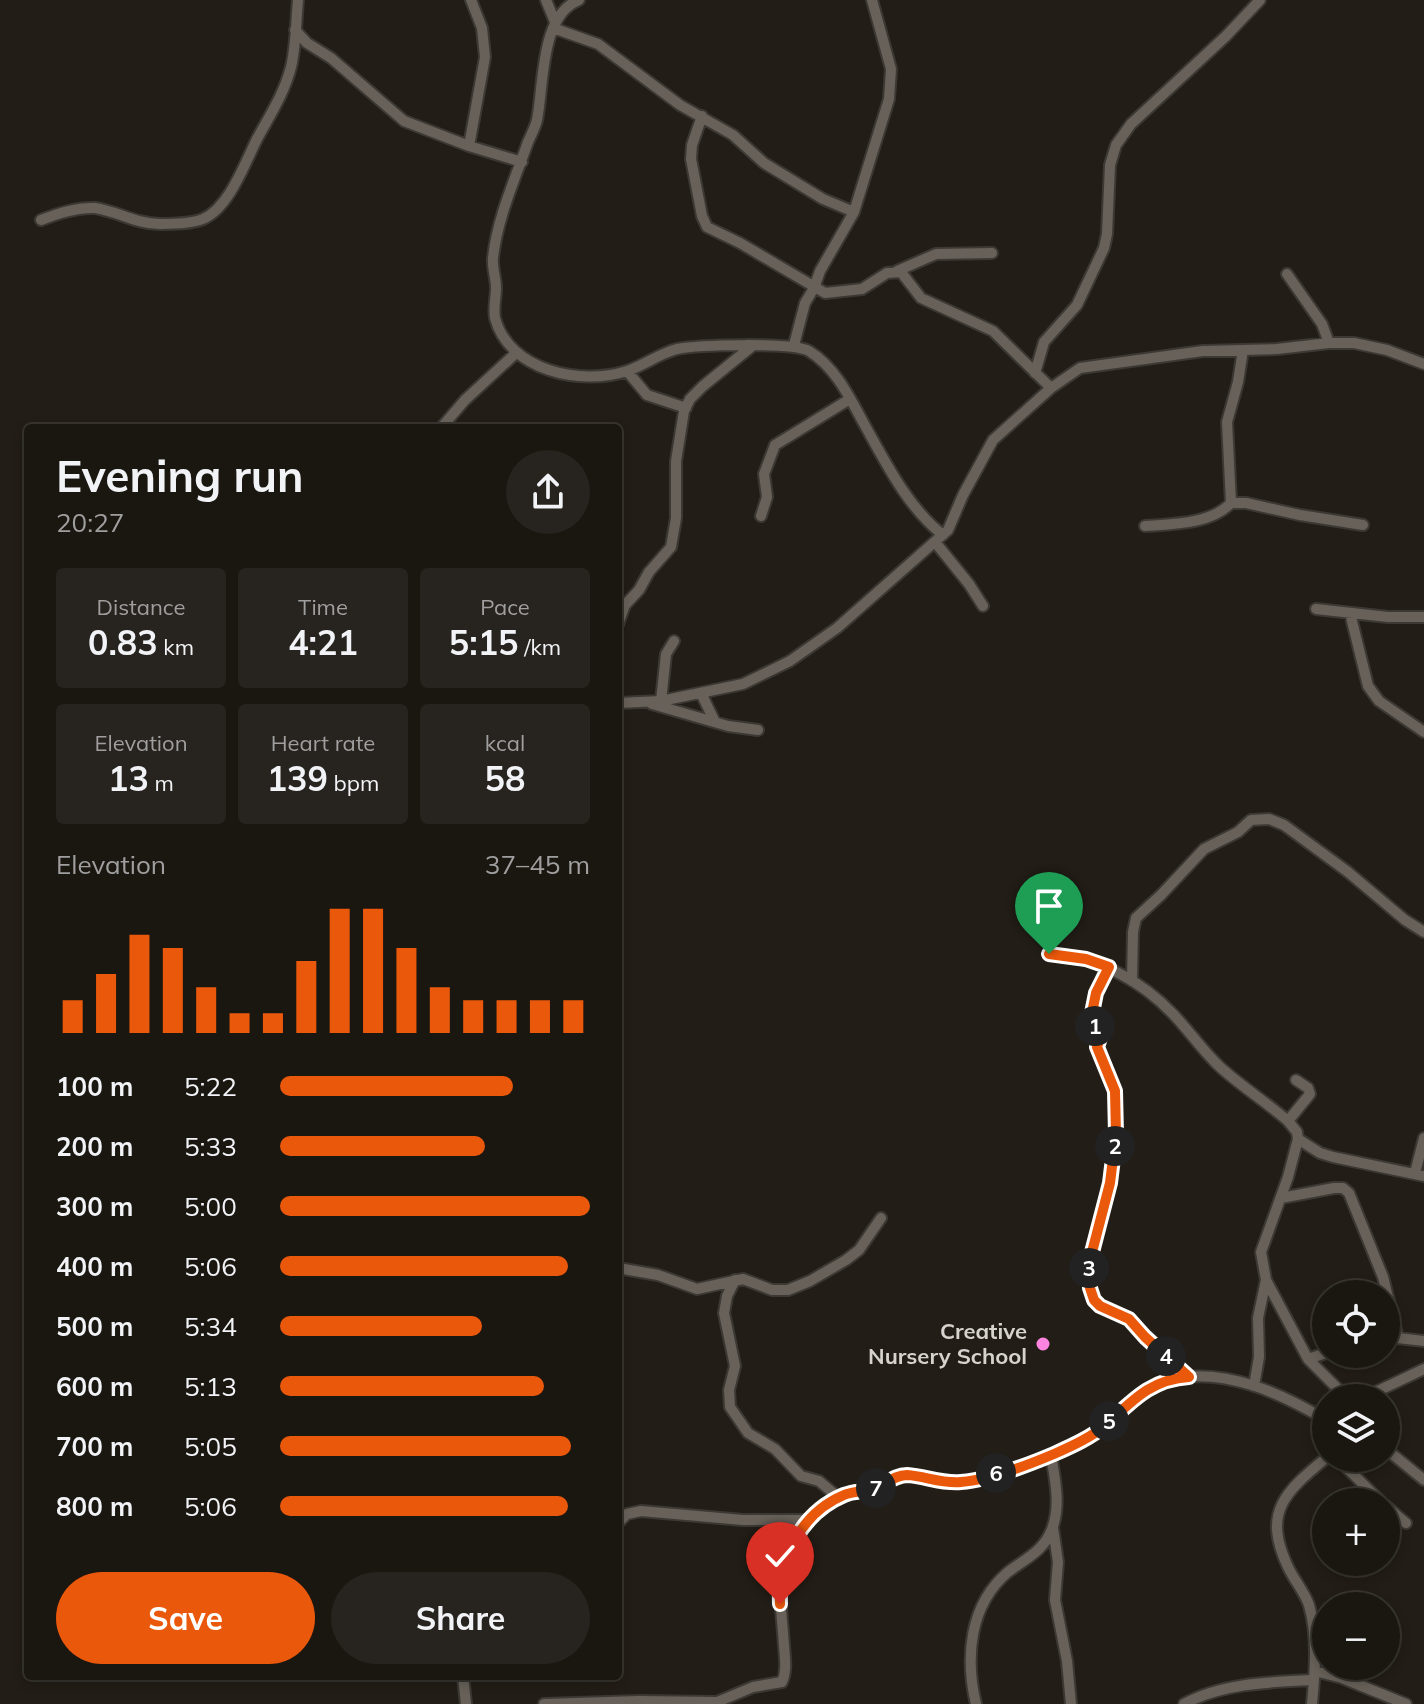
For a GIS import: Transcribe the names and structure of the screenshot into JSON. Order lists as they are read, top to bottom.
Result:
{
  "places": ["Creative Nursery School"],
  "page": {
    "heading": ["Evening run", "20:27"],
    "stats": [
      ["Distance", "0.83 km"],
      ["Time", "4:21"],
      ["Pace", "5:15 /km"],
      ["Elevation", "13 m"],
      ["Heart rate", "139 bpm"],
      ["kcal", "58"]
    ],
    "chart": ["Elevation", "37–45 m"],
    "pins": [
      "1",
      "2",
      "3",
      "4",
      "5",
      "6",
      "7"
    ],
    "list": [
      {
        "name": "100 m",
        "note": "5:22"
      },
      {
        "name": "200 m",
        "note": "5:33"
      },
      {
        "name": "300 m",
        "note": "5:00"
      },
      {
        "name": "400 m",
        "note": "5:06"
      },
      {
        "name": "500 m",
        "note": "5:34"
      },
      {
        "name": "600 m",
        "note": "5:13"
      },
      {
        "name": "700 m",
        "note": "5:05"
      },
      {
        "name": "800 m",
        "note": "5:06"
      }
    ],
    "map_buttons": ["+", "−"],
    "buttons": ["Save", "Share"]
  }
}
